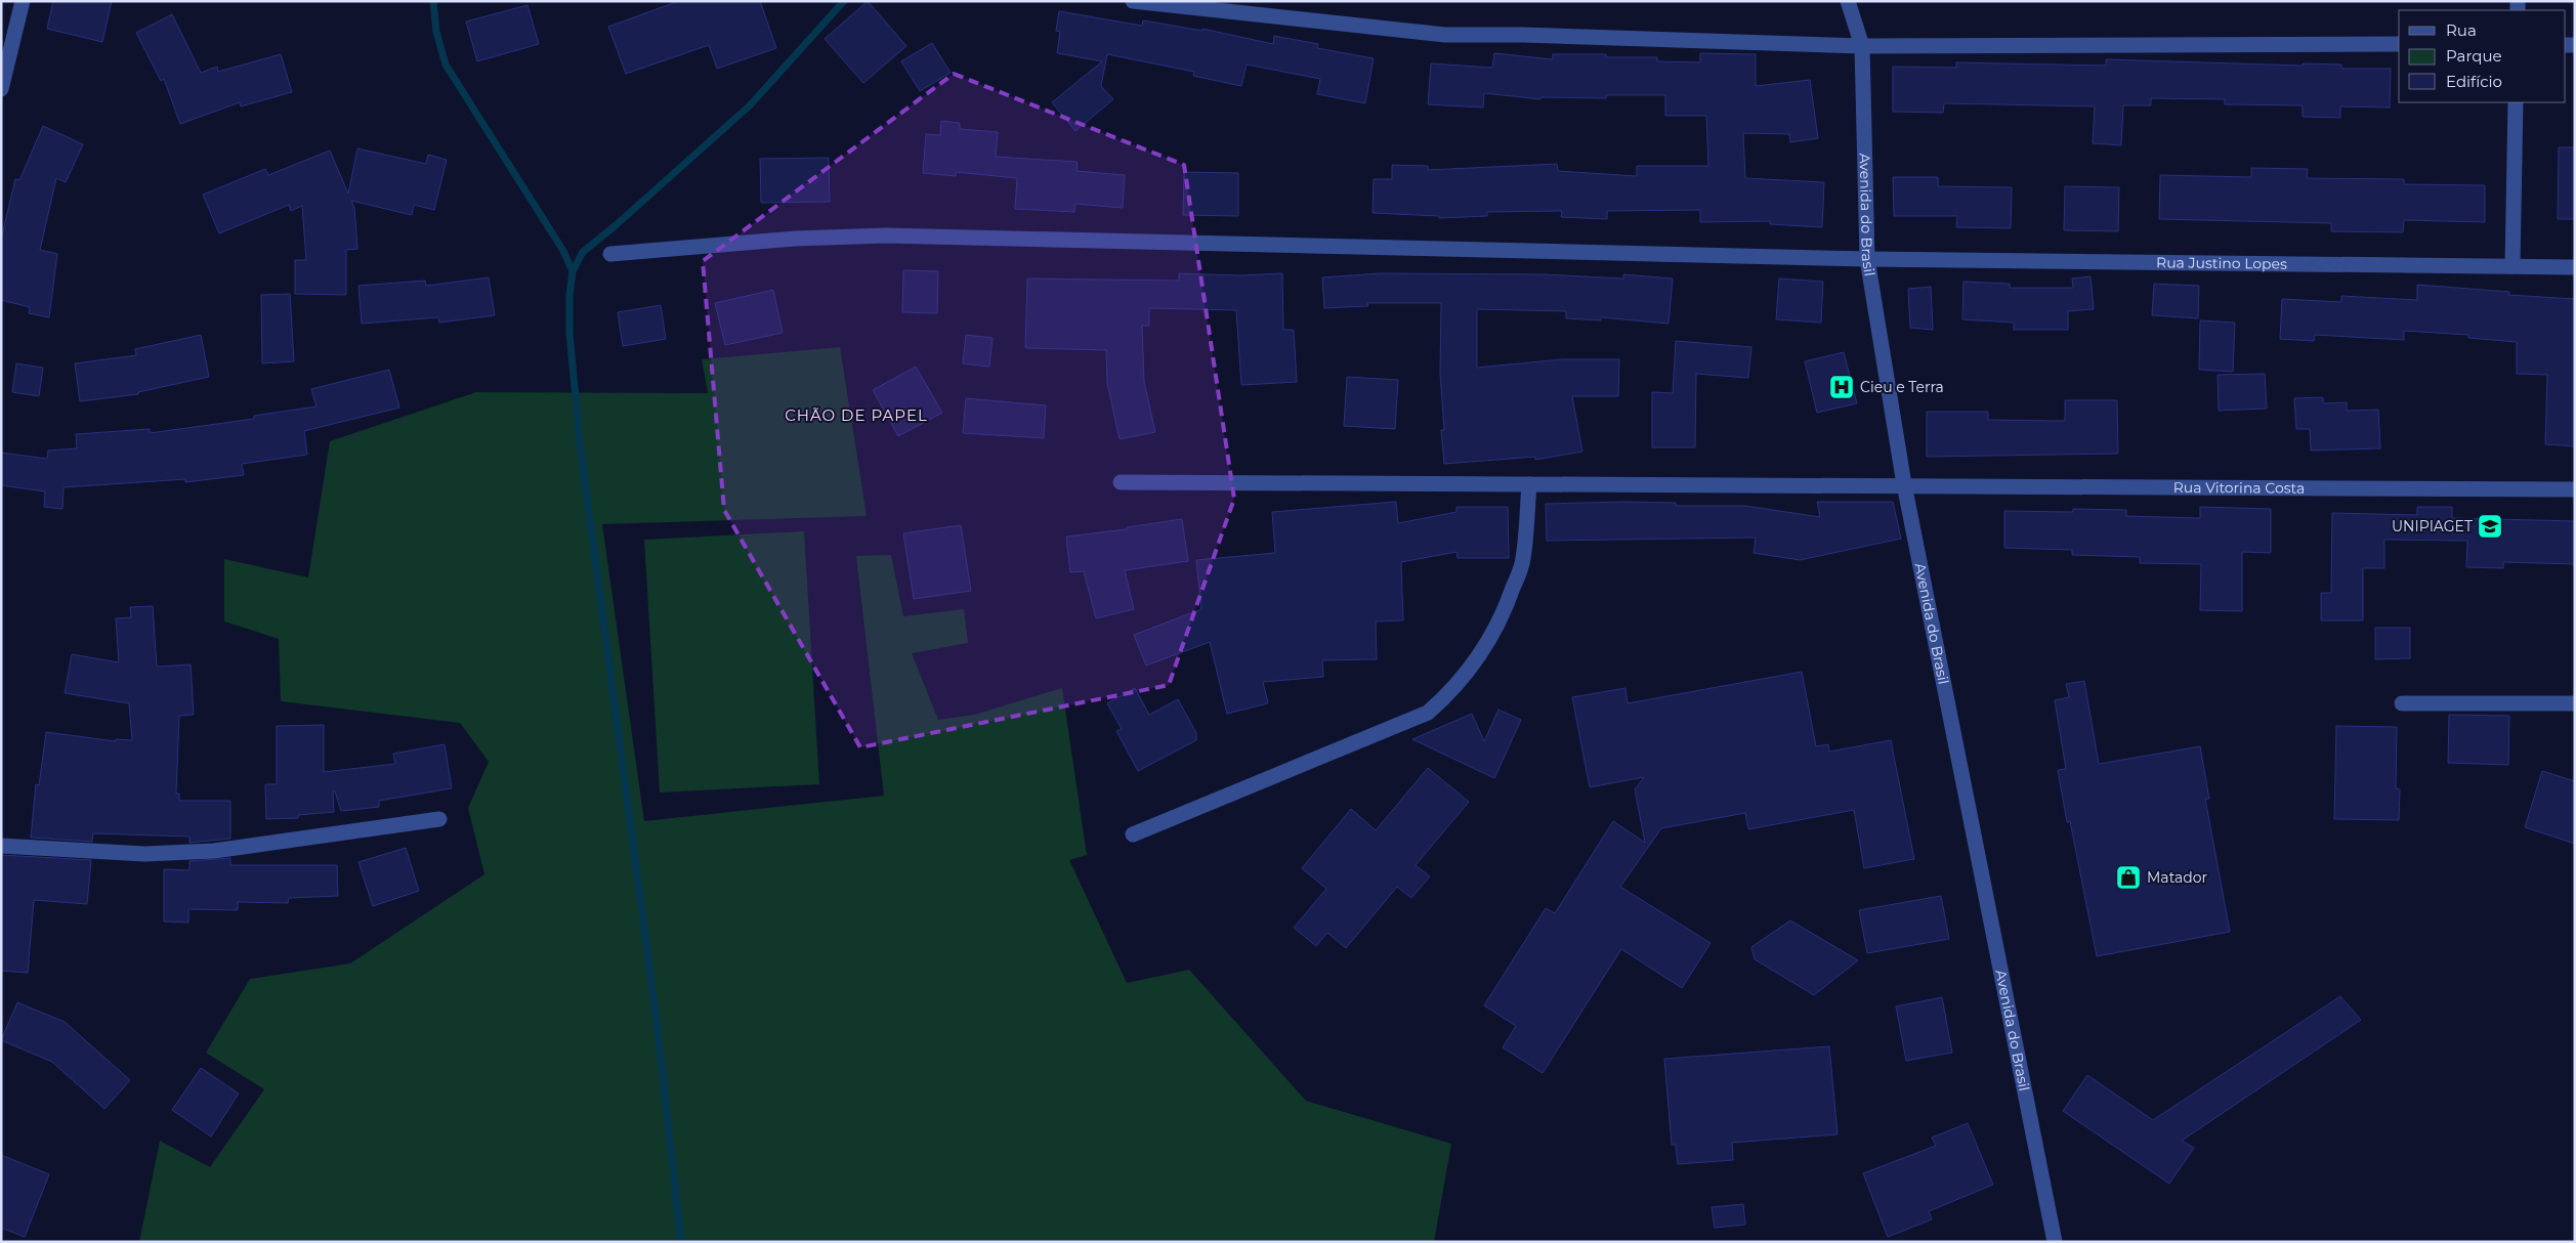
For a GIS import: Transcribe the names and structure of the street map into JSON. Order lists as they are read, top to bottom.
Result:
{
  "streets": {
    "street": ["Avenida do Brasil", "Rua Justino Lopes", "Rua Vitorina Costa"]
  },
  "crossings": [
    ["Avenida do Brasil", "Rua Justino Lopes"],
    ["Avenida do Brasil", "Rua Vitorina Costa"]
  ],
  "districts": ["CHÃO DE PAPEL"],
  "places": {
    "hospital": ["Cieu e Terra"],
    "school or university": ["UNIPIAGET"],
    "shop": ["Matador"]
  },
  "legend": ["Rua", "Parque", "Edifício"]
}
